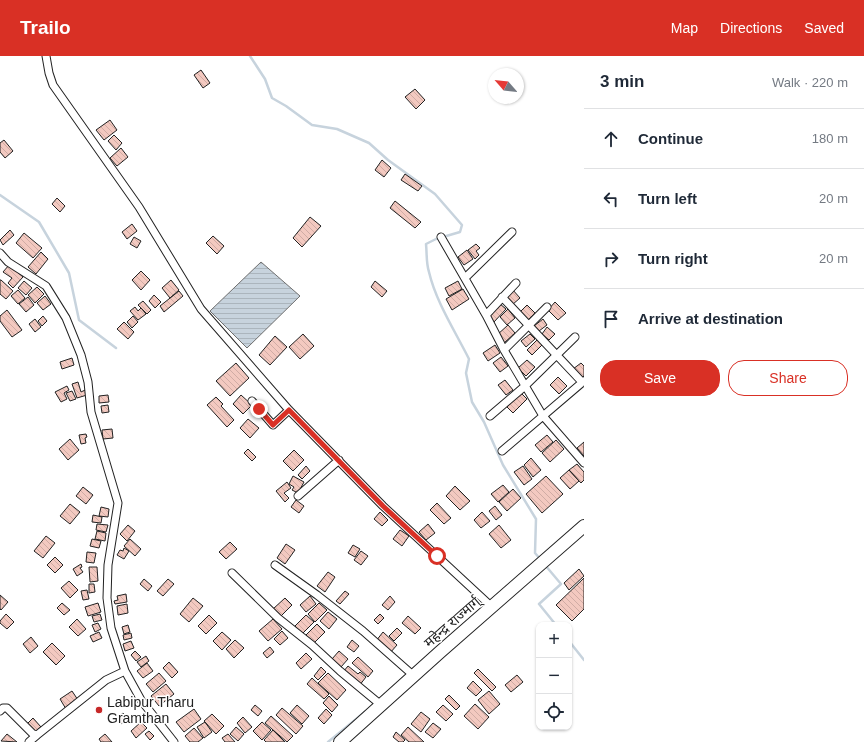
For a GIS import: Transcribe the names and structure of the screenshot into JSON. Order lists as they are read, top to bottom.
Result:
{
  "streets": {
    "highway": ["महेन्द्र राज्मार्ग्"]
  },
  "places": ["Labipur Tharu Gramthan"],
  "north": "top left",
  "page": {
    "header": "Trailo",
    "nav": ["Map", "Directions", "Saved"],
    "heading": ["3 min", "Walk · 220 m"],
    "list": [
      ["Continue", "180 m"],
      ["Turn left", "20 m"],
      ["Turn right", "20 m"],
      "Arrive at destination"
    ],
    "buttons": ["Save", "Share"],
    "map_buttons": ["+", "−"]
  }
}
